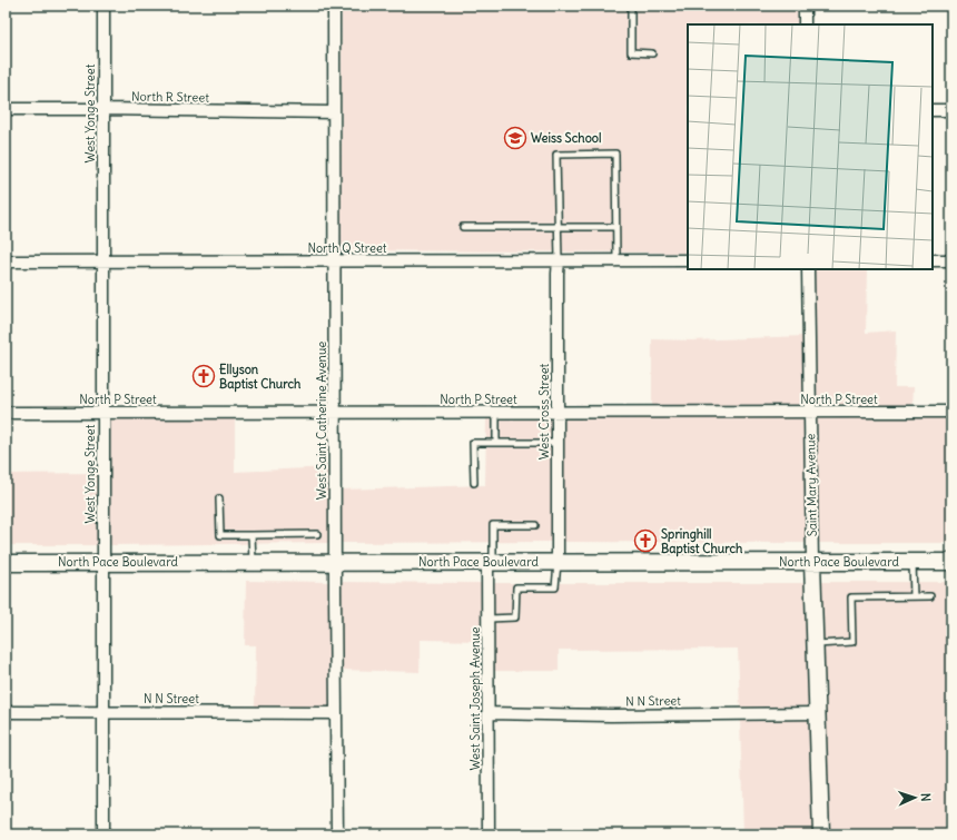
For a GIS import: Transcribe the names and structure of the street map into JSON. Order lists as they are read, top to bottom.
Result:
{
  "streets": {
    "main road": ["Saint Mary Avenue", "North Pace Boulevard"],
    "street": [
      "North R Street",
      "West Yonge Street",
      "North Q Street",
      "North P Street",
      "West Cross Street",
      "West Saint Catherine Avenue",
      "N N Street",
      "West Saint Joseph Avenue"
    ]
  },
  "crossings": [
    ["North R Street", "West Yonge Street"],
    ["North R Street", "West Saint Catherine Avenue"],
    ["West Yonge Street", "North Q Street"],
    ["West Yonge Street", "North P Street"],
    ["West Yonge Street", "North Pace Boulevard"],
    ["West Yonge Street", "N N Street"],
    ["North Q Street", "West Cross Street"],
    ["North Q Street", "West Saint Catherine Avenue"],
    ["North P Street", "West Cross Street"],
    ["North P Street", "West Saint Catherine Avenue"],
    ["North P Street", "Saint Mary Avenue"],
    ["West Cross Street", "North Pace Boulevard"],
    ["West Saint Catherine Avenue", "North Pace Boulevard"],
    ["West Saint Catherine Avenue", "N N Street"],
    ["Saint Mary Avenue", "North Pace Boulevard"],
    ["Saint Mary Avenue", "N N Street"],
    ["North Pace Boulevard", "West Saint Joseph Avenue"],
    ["N N Street", "West Saint Joseph Avenue"]
  ],
  "places": {
    "school or university": ["Weiss School"],
    "church": ["Ellyson Baptist Church", "Springhill Baptist Church"]
  },
  "north": "right"
}
